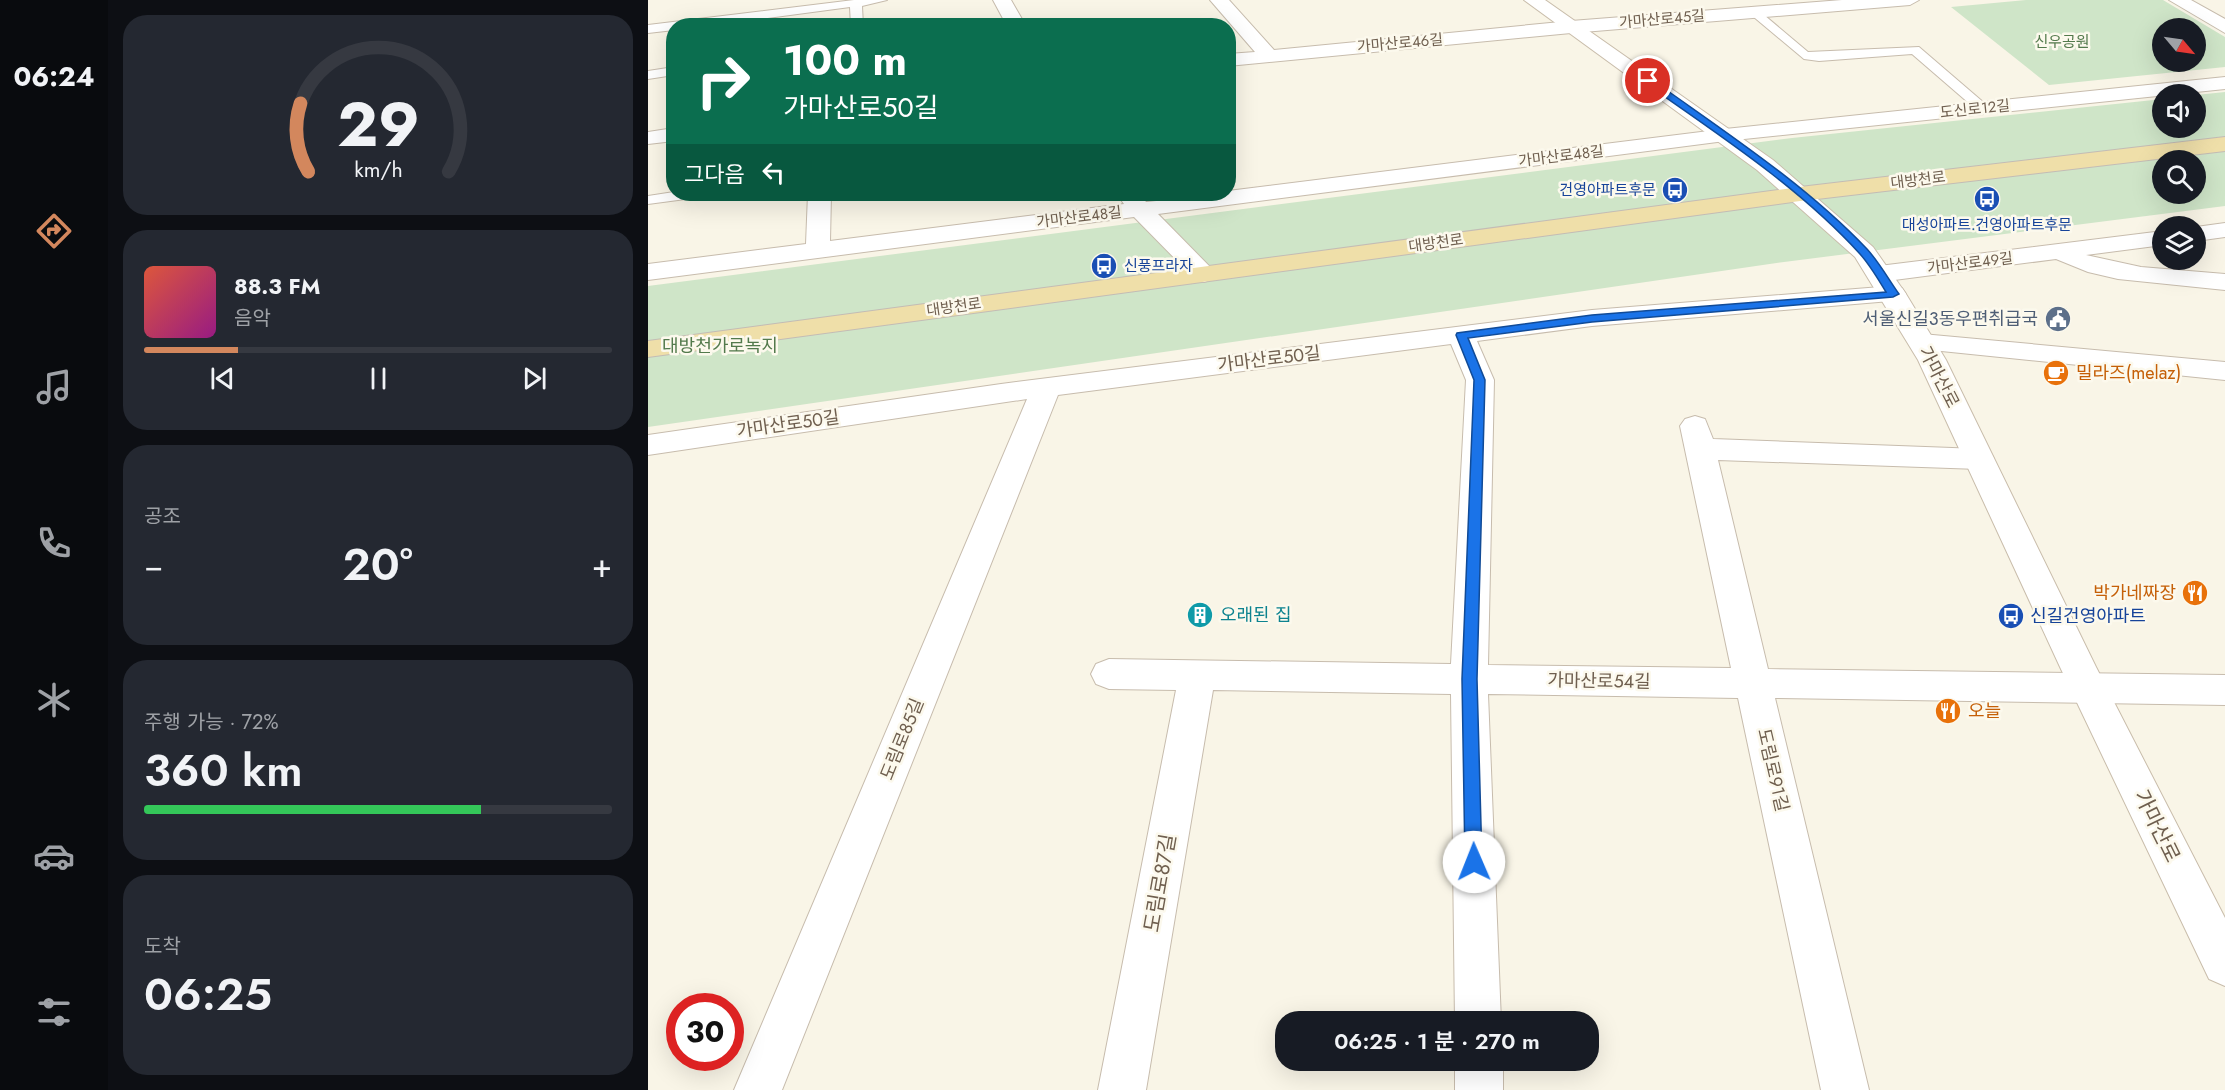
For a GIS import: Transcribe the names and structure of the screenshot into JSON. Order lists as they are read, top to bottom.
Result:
{
  "streets": {
    "main road": ["대방천로"],
    "street": [
      "가마산로45길",
      "가마산로46길",
      "도신로12길",
      "가마산로48길",
      "가마산로49길",
      "가마산로50길",
      "가마산로",
      "가마산로54길",
      "도림로85길",
      "도림로91길",
      "도림로87길"
    ]
  },
  "crossings": [
    ["가마산로45길", "가마산로46길"],
    ["가마산로45길", "가마산로"],
    ["가마산로46길", "가마산로"],
    ["도신로12길", "가마산로48길"],
    ["도신로12길", "가마산로"],
    ["가마산로48길", "가마산로"],
    ["대방천로", "가마산로"],
    ["가마산로49길", "가마산로50길"],
    ["가마산로49길", "가마산로"],
    ["가마산로50길", "가마산로"],
    ["가마산로50길", "도림로85길"],
    ["가마산로", "가마산로54길"],
    ["가마산로", "도림로91길"],
    ["가마산로54길", "도림로91길"],
    ["가마산로54길", "도림로87길"]
  ],
  "parks": ["신우공원", "대방천가로녹지"],
  "places": {
    "bus stop": [
      "건영아파트후문",
      "대성아파트.건영아파트후문",
      "신풍프라자",
      "신길건영아파트"
    ],
    "public building": ["서울신길3동우편취급국"],
    "cafe": ["밀라즈(melaz)"],
    "restaurant": ["박가네짜장", "오늘"],
    "building": ["오래된 집"]
  },
  "north": "bottom right",
  "page": {
    "tabs": "06:24",
    "turn": ["100 m", "가마산로50길"],
    "then": "그다음",
    "song": ["88.3 FM", "음악"],
    "tile": [
      "공조",
      ["주행 가능 · 72%", "360 km"],
      ["도착", "06:25"]
    ],
    "heat": ["−", "20°", "+"],
    "limit": "30",
    "trip": "06:25 · 1 분 · 270 m",
    "gauge": ["29", "km/h"]
  }
}
